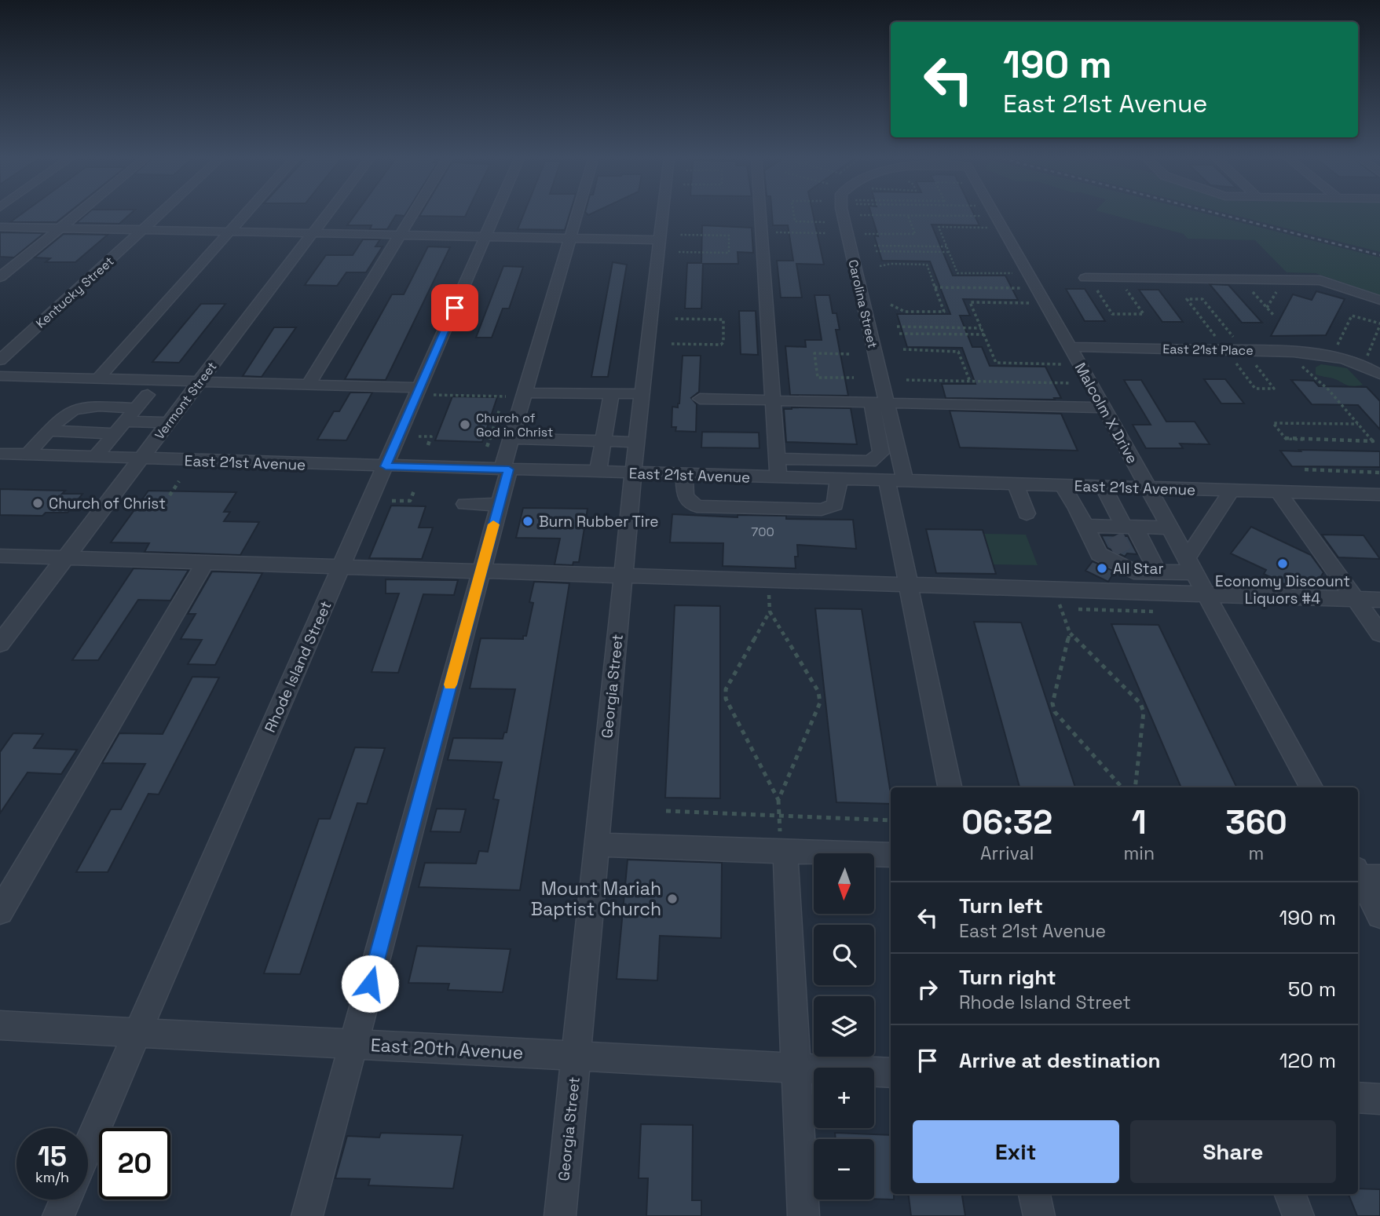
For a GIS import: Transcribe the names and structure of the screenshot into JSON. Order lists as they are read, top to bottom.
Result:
{
  "streets": {
    "street": [
      "Kentucky Street",
      "Carolina Street",
      "East 21st Place",
      "Vermont Street",
      "Malcolm X Drive",
      "East 21st Avenue",
      "Rhode Island Street",
      "Georgia Street",
      "East 20th Avenue"
    ]
  },
  "crossings": [
    ["East 21st Place", "Malcolm X Drive"],
    ["Vermont Street", "East 21st Avenue"],
    ["Malcolm X Drive", "East 21st Avenue"],
    ["East 21st Avenue", "Rhode Island Street"],
    ["East 21st Avenue", "Georgia Street"],
    ["Rhode Island Street", "East 20th Avenue"],
    ["Georgia Street", "East 20th Avenue"]
  ],
  "places": [
    "Church of God in Christ",
    "Church of Christ",
    "Burn Rubber Tire",
    "Economy Discount Liquors #4",
    "All Star",
    "Mount Mariah Baptist Church"
  ],
  "house_numbers": ["700"],
  "north": "bottom",
  "page": {
    "turn": ["190 m", "East 21st Avenue"],
    "eta": [
      "06:32",
      "Arrival",
      "1",
      "min",
      "360",
      "m"
    ],
    "map_buttons": ["+", "−"],
    "list": [
      {
        "name": "Turn left",
        "note": "East 21st Avenue",
        "value": "190 m"
      },
      {
        "name": "Turn right",
        "note": "Rhode Island Street",
        "value": "50 m"
      },
      {
        "name": "Arrive at destination",
        "value": "120 m"
      }
    ],
    "buttons": ["Exit", "Share"],
    "speed": "15 km/h",
    "limit": "20"
  }
}
